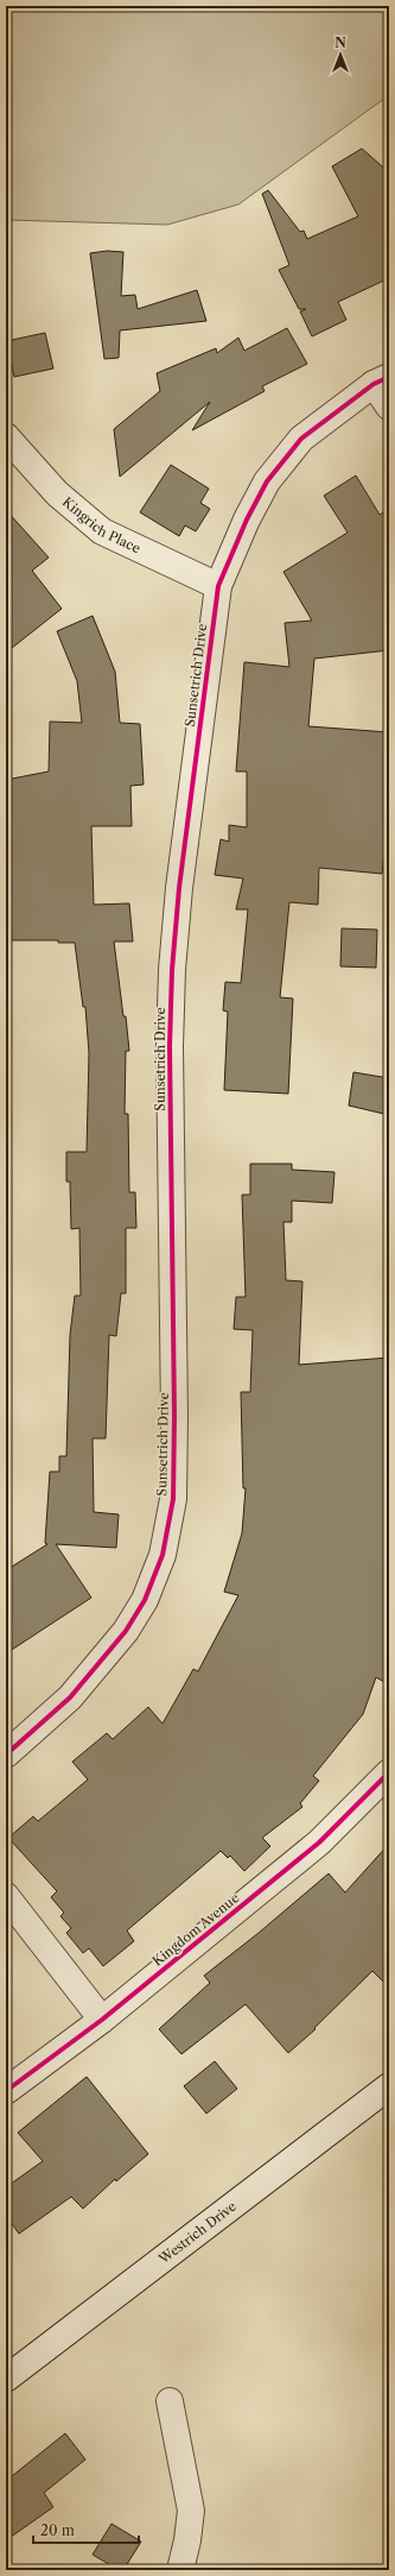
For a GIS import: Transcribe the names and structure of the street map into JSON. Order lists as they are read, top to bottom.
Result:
{
  "streets": {
    "street": [
      "Kingrich Place",
      "Sunsetrich Drive",
      "Kingdom Avenue",
      "Westrich Drive"
    ]
  },
  "crossings": [
    ["Kingrich Place", "Sunsetrich Drive"]
  ],
  "scale_bar": "20 m",
  "north": "top"
}
